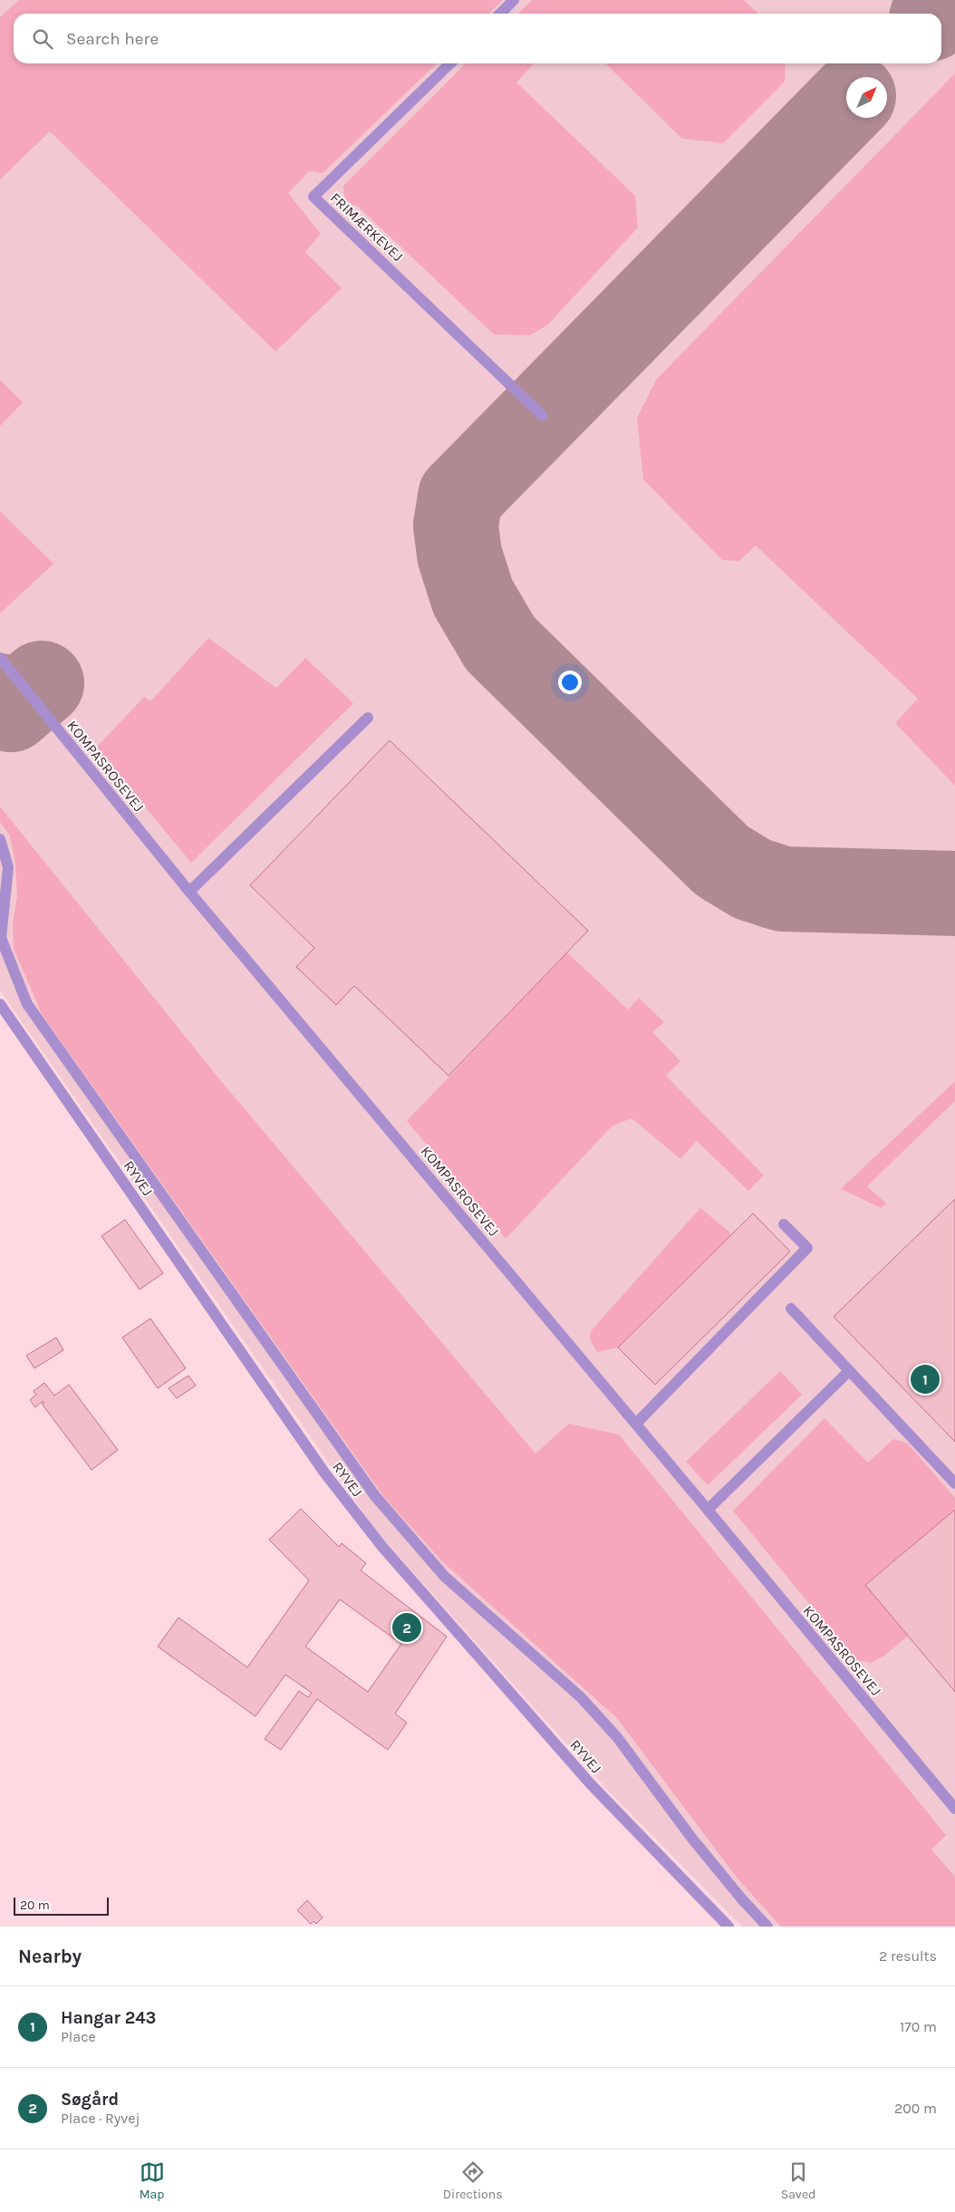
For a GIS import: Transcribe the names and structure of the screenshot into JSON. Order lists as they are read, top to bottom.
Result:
{
  "streets": {
    "street": ["FRIMÆRKEVEJ", "KOMPASROSEVEJ", "RYVEJ"]
  },
  "scale_bar": "20 m",
  "north": "top right",
  "page": {
    "search": "Search here",
    "pins": ["1", "2"],
    "scale": "20 m",
    "heading": ["Nearby", "2 results"],
    "list": [
      {
        "mark": "1",
        "name": "Hangar 243",
        "note": "Place",
        "value": "170 m"
      },
      {
        "mark": "2",
        "name": "Søgård",
        "note": "Place · Ryvej",
        "value": "200 m"
      }
    ],
    "nav": ["Map", "Directions", "Saved"]
  }
}
